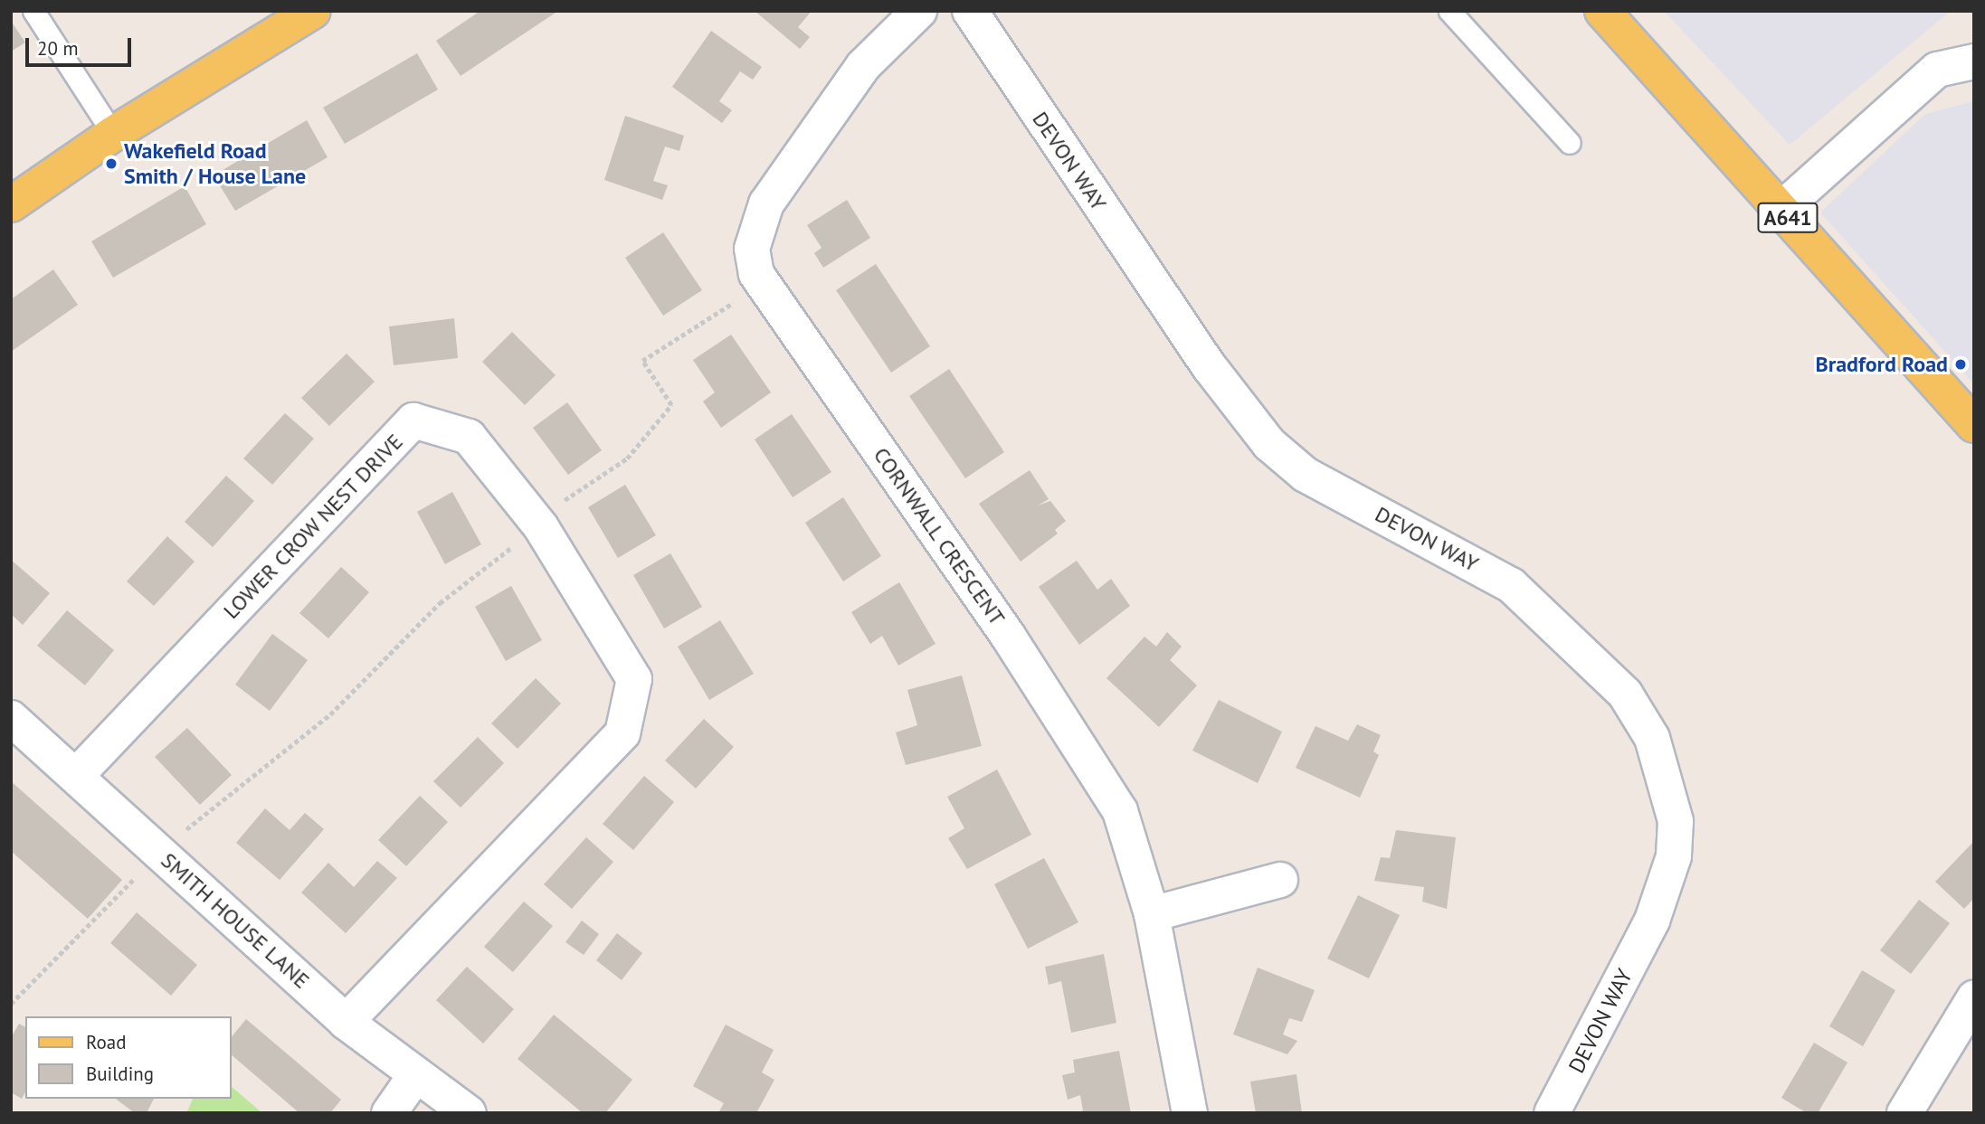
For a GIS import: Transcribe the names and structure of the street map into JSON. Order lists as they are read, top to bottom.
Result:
{
  "streets": {
    "main road": ["A641"],
    "street": [
      "DEVON WAY",
      "LOWER CROW NEST DRIVE",
      "CORNWALL CRESCENT",
      "SMITH HOUSE LANE"
    ]
  },
  "crossings": [
    ["LOWER CROW NEST DRIVE", "SMITH HOUSE LANE"]
  ],
  "places": ["Wakefield Road Smith / House Lane", "Bradford Road"],
  "legend": ["Road", "Building"],
  "scale_bar": "20 m"
}
